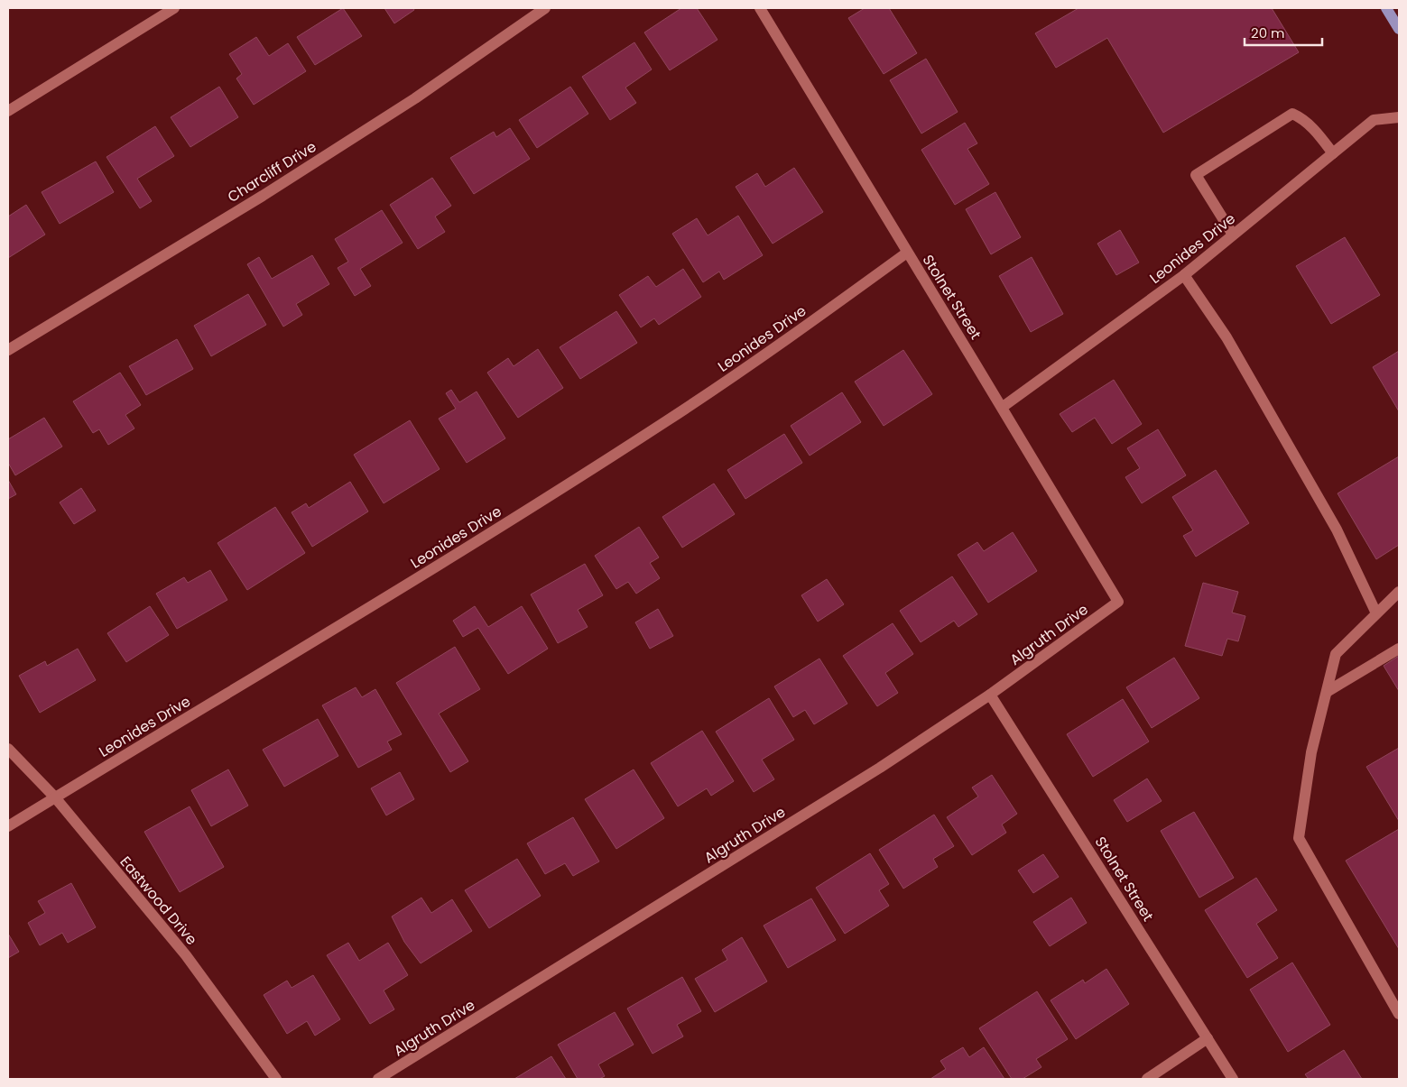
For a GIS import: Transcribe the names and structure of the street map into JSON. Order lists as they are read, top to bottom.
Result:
{
  "streets": {
    "street": [
      "Charcliff Drive",
      "Leonides Drive",
      "Stolnet Street",
      "Algruth Drive",
      "Eastwood Drive"
    ]
  },
  "crossings": [
    ["Leonides Drive", "Stolnet Street"],
    ["Leonides Drive", "Eastwood Drive"],
    ["Stolnet Street", "Algruth Drive"]
  ],
  "scale_bar": "20 m"
}
